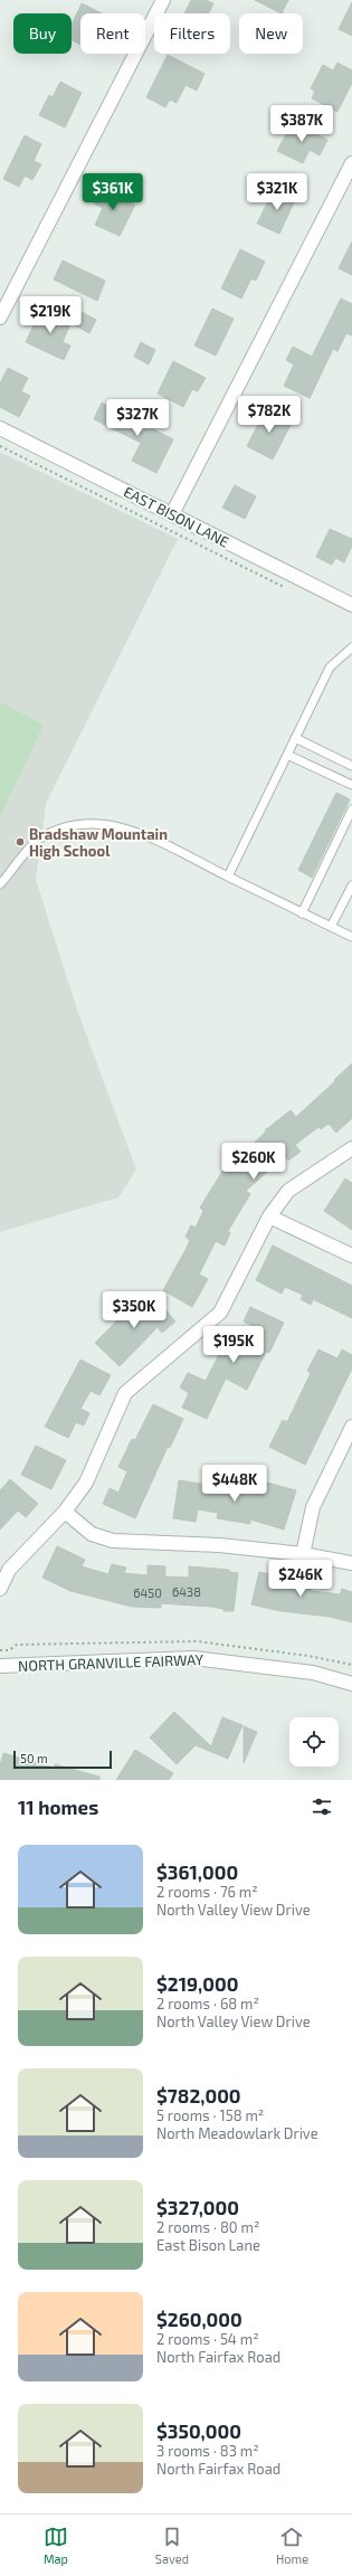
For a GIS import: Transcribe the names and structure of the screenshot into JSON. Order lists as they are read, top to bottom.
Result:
{
  "streets": {
    "street": ["EAST BISON LANE", "NORTH GRANVILLE FAIRWAY"]
  },
  "places": ["Bradshaw Mountain High School"],
  "house_numbers": ["6438", "6450"],
  "scale_bar": "50 m",
  "page": {
    "chip": [
      "Buy",
      "Rent",
      "Filters",
      "New"
    ],
    "price": [
      "$387K",
      "$361K",
      "$321K",
      "$219K",
      "$782K",
      "$327K",
      "$260K",
      "$350K",
      "$195K",
      "$448K",
      "$246K"
    ],
    "scale": "50 m",
    "heading": "11 homes",
    "list": [
      {
        "name": "$361,000",
        "note": "2 rooms · 76 m² · North Valley View Drive"
      },
      {
        "name": "$219,000",
        "note": "2 rooms · 68 m² · North Valley View Drive"
      },
      {
        "name": "$782,000",
        "note": "5 rooms · 158 m² · North Meadowlark Drive"
      },
      {
        "name": "$327,000",
        "note": "2 rooms · 80 m² · East Bison Lane"
      },
      {
        "name": "$260,000",
        "note": "2 rooms · 54 m² · North Fairfax Road"
      },
      {
        "name": "$350,000",
        "note": "3 rooms · 83 m² · North Fairfax Road"
      }
    ],
    "tabs": ["Map", "Saved", "Home"]
  }
}
